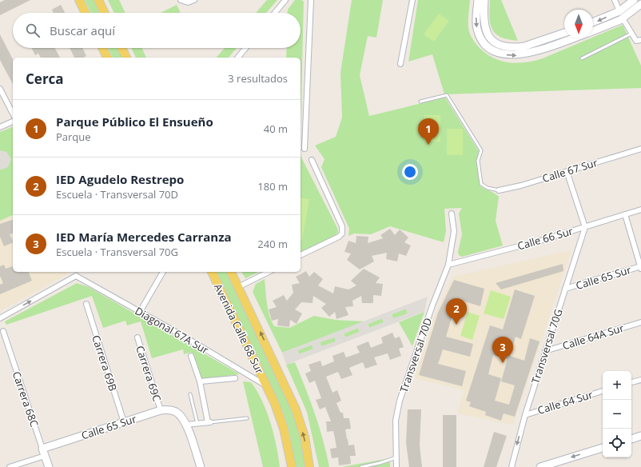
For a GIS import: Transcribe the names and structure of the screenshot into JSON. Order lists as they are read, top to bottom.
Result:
{
  "streets": {
    "main road": ["Avenida Calle 68 Sur"],
    "street": [
      "Calle 67 Sur",
      "Calle 66 Sur",
      "Calle 65 Sur",
      "Diagonal 67A Sur",
      "Calle 64A Sur",
      "Transversal 70G",
      "Transversal 70D",
      "Carrera 69B",
      "Carrera 69C",
      "Carrera 68C",
      "Calle 64 Sur"
    ]
  },
  "crossings": [
    ["Calle 66 Sur", "Transversal 70G"],
    ["Calle 66 Sur", "Transversal 70D"],
    ["Calle 65 Sur", "Transversal 70G"],
    ["Calle 65 Sur", "Carrera 69B"],
    ["Calle 65 Sur", "Carrera 69C"],
    ["Calle 65 Sur", "Carrera 68C"],
    ["Avenida Calle 68 Sur", "Diagonal 67A Sur"],
    ["Calle 64A Sur", "Transversal 70G"],
    ["Transversal 70G", "Calle 64 Sur"]
  ],
  "north": "bottom",
  "page": {
    "search": "Buscar aquí",
    "heading": ["Cerca", "3 resultados"],
    "list": [
      {
        "mark": "1",
        "name": "Parque Público El Ensueño",
        "note": "Parque",
        "value": "40 m"
      },
      {
        "mark": "2",
        "name": "IED Agudelo Restrepo",
        "note": "Escuela · Transversal 70D",
        "value": "180 m"
      },
      {
        "mark": "3",
        "name": "IED María Mercedes Carranza",
        "note": "Escuela · Transversal 70G",
        "value": "240 m"
      }
    ],
    "pins": ["1", "2", "3"],
    "map_buttons": ["+", "−"]
  }
}
